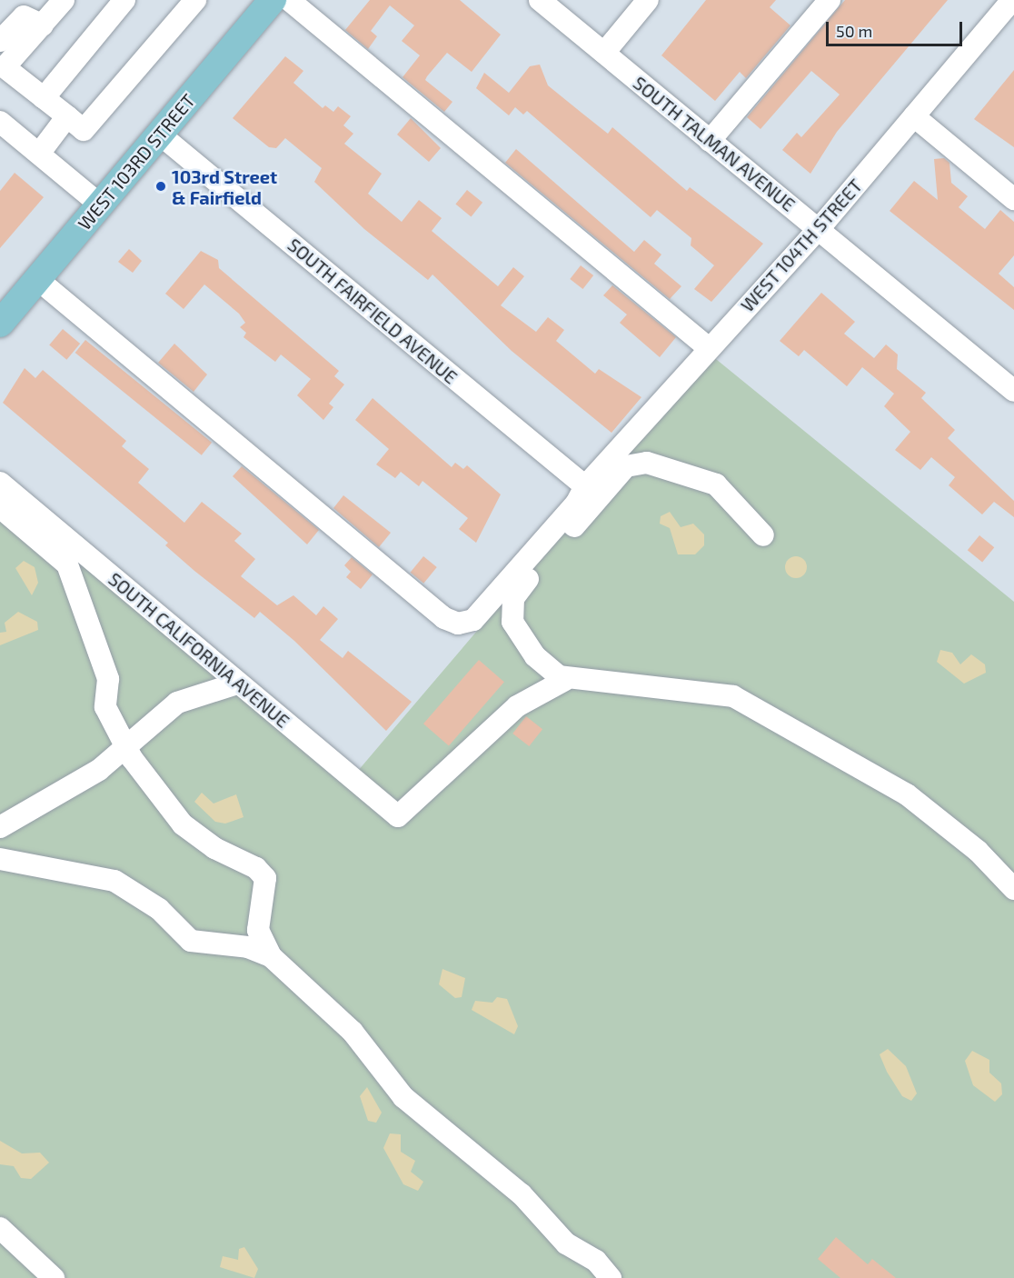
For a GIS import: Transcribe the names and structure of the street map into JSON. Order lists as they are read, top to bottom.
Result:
{
  "streets": {
    "main road": ["WEST 103RD STREET"],
    "street": [
      "SOUTH TALMAN AVENUE",
      "WEST 104TH STREET",
      "SOUTH FAIRFIELD AVENUE",
      "SOUTH CALIFORNIA AVENUE"
    ]
  },
  "crossings": [
    ["SOUTH TALMAN AVENUE", "WEST 104TH STREET"],
    ["WEST 103RD STREET", "WEST 104TH STREET"],
    ["WEST 103RD STREET", "SOUTH FAIRFIELD AVENUE"],
    ["WEST 104TH STREET", "SOUTH FAIRFIELD AVENUE"]
  ],
  "places": ["103rd Street & Fairfield"],
  "scale_bar": "50 m"
}
